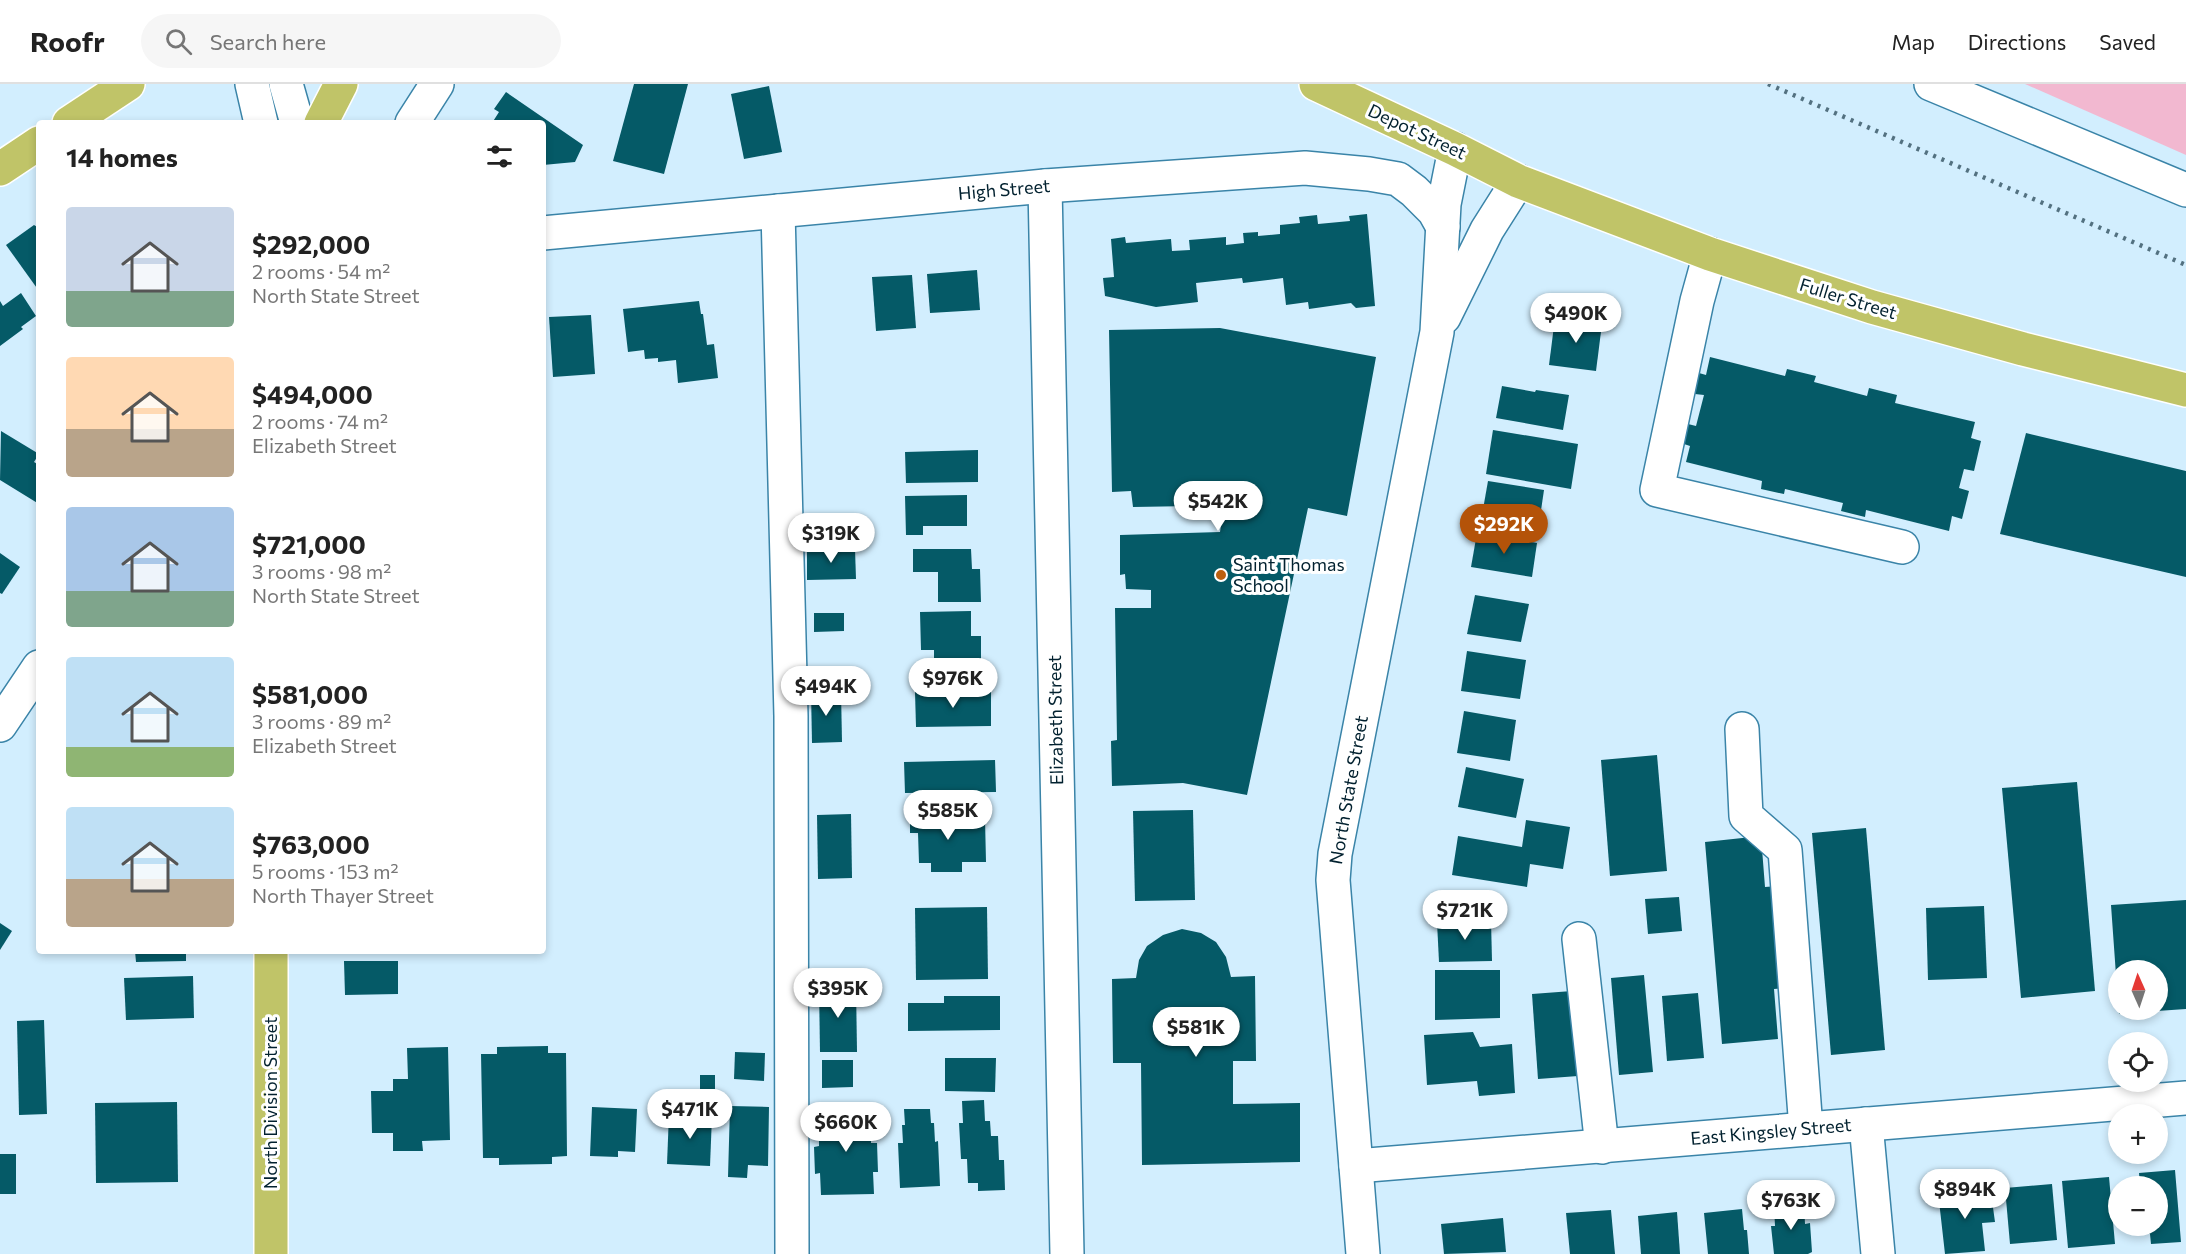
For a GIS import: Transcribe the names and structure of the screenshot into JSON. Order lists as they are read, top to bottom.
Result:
{
  "streets": {
    "main road": ["Depot Street", "Fuller Street", "North Division Street"],
    "street": [
      "High Street",
      "Elizabeth Street",
      "North State Street",
      "East Kingsley Street"
    ]
  },
  "crossings": [
    ["Depot Street", "Fuller Street"],
    ["High Street", "Elizabeth Street"],
    ["North State Street", "East Kingsley Street"]
  ],
  "places": ["Saint Thomas School"],
  "north": "top",
  "page": {
    "header": "Roofr",
    "search": "Search here",
    "nav": ["Map", "Directions", "Saved"],
    "heading": "14 homes",
    "list": [
      {
        "name": "$292,000",
        "note": "2 rooms · 54 m² · North State Street"
      },
      {
        "name": "$494,000",
        "note": "2 rooms · 74 m² · Elizabeth Street"
      },
      {
        "name": "$721,000",
        "note": "3 rooms · 98 m² · North State Street"
      },
      {
        "name": "$581,000",
        "note": "3 rooms · 89 m² · Elizabeth Street"
      },
      {
        "name": "$763,000",
        "note": "5 rooms · 153 m² · North Thayer Street"
      }
    ],
    "price": [
      "$490K",
      "$542K",
      "$292K",
      "$319K",
      "$976K",
      "$494K",
      "$585K",
      "$721K",
      "$395K",
      "$581K",
      "$471K",
      "$660K",
      "$894K",
      "$763K"
    ],
    "map_buttons": ["+", "−"]
  }
}
